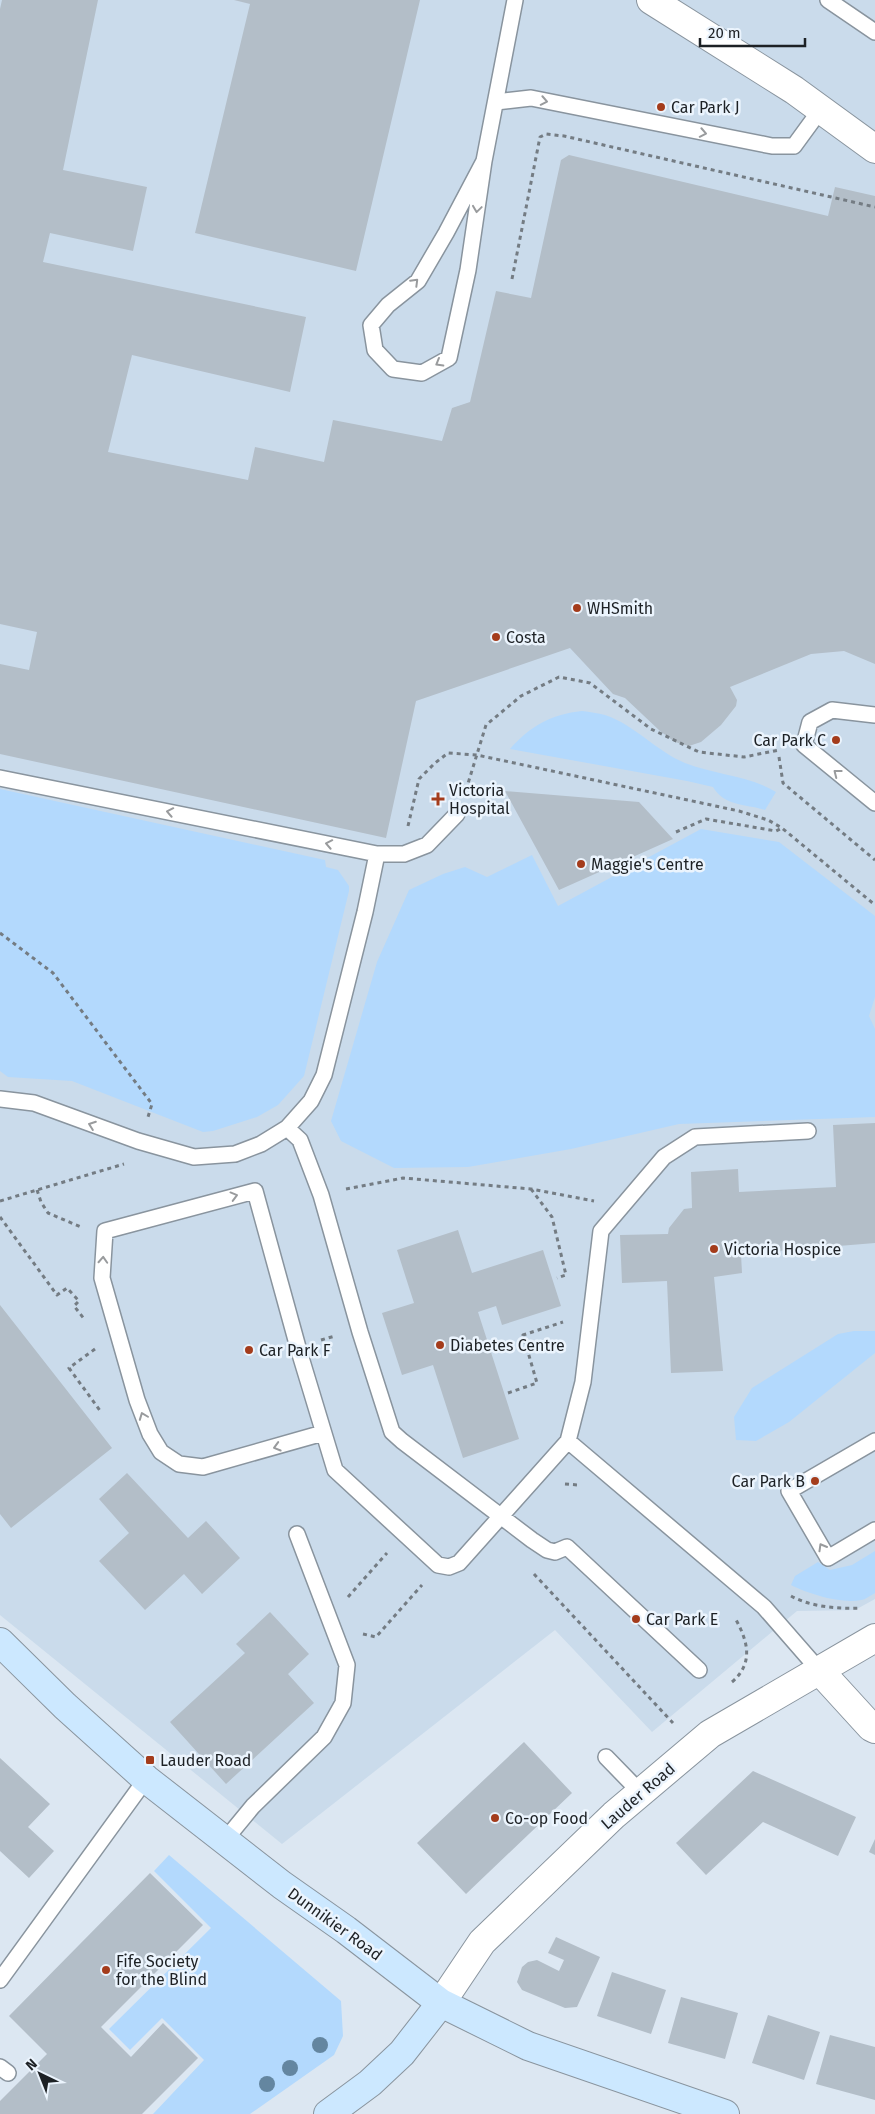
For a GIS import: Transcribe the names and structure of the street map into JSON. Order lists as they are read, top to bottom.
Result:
{
  "streets": {
    "street": ["Lauder Road", "Dunnikier Road"]
  },
  "crossings": [
    ["Lauder Road", "Dunnikier Road"]
  ],
  "places": {
    "other": [
      "Car Park J",
      "WHSmith",
      "Costa",
      "Car Park C",
      "Maggie's Centre",
      "Victoria Hospice",
      "Diabetes Centre",
      "Car Park F",
      "Car Park B",
      "Car Park E",
      "Co-op Food",
      "Fife Society for the Blind"
    ],
    "health": ["Victoria Hospital"],
    "transit": ["Lauder Road"]
  },
  "scale_bar": "20 m",
  "north": "top left"
}
